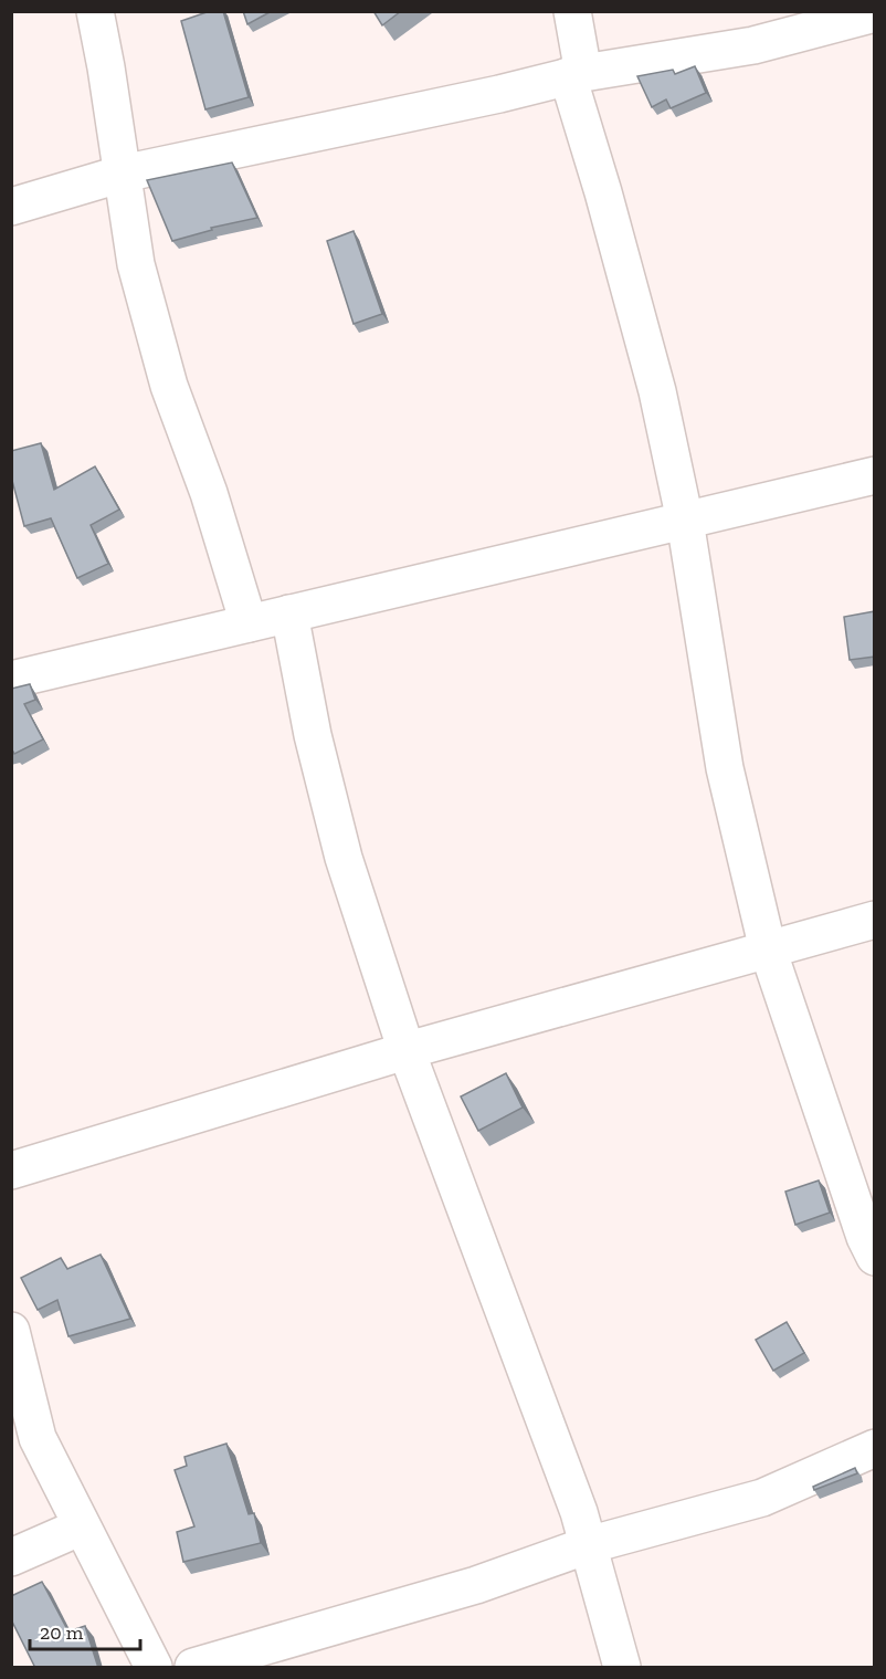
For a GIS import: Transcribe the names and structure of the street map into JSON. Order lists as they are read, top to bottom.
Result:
{
  "scale_bar": "20 m"
}
